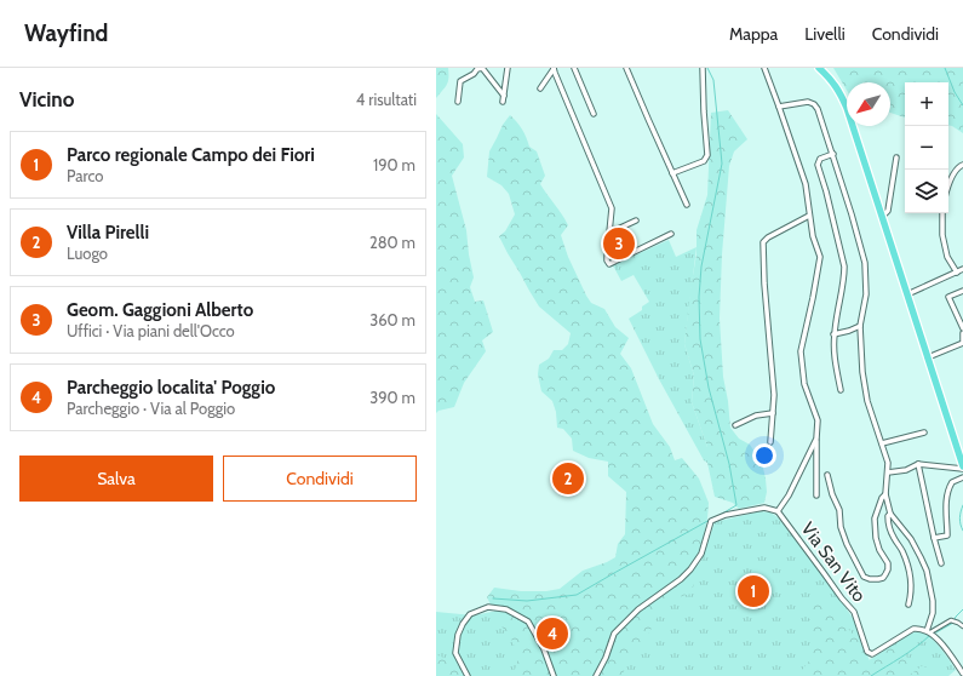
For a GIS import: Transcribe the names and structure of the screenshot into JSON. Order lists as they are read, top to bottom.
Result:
{
  "streets": {
    "street": ["Via San Vito"]
  },
  "north": "bottom left",
  "page": {
    "header": "Wayfind",
    "nav": ["Mappa", "Livelli", "Condividi"],
    "heading": ["Vicino", "4 risultati"],
    "map_buttons": ["+", "−"],
    "list": [
      {
        "mark": "1",
        "name": "Parco regionale Campo dei Fiori",
        "note": "Parco",
        "value": "190 m"
      },
      {
        "mark": "2",
        "name": "Villa Pirelli",
        "note": "Luogo",
        "value": "280 m"
      },
      {
        "mark": "3",
        "name": "Geom. Gaggioni Alberto",
        "note": "Uffici · Via piani dell'Occo",
        "value": "360 m"
      },
      {
        "mark": "4",
        "name": "Parcheggio localita' Poggio",
        "note": "Parcheggio · Via al Poggio",
        "value": "390 m"
      }
    ],
    "pins": [
      "3",
      "2",
      "1",
      "4"
    ],
    "buttons": ["Salva", "Condividi"]
  }
}
